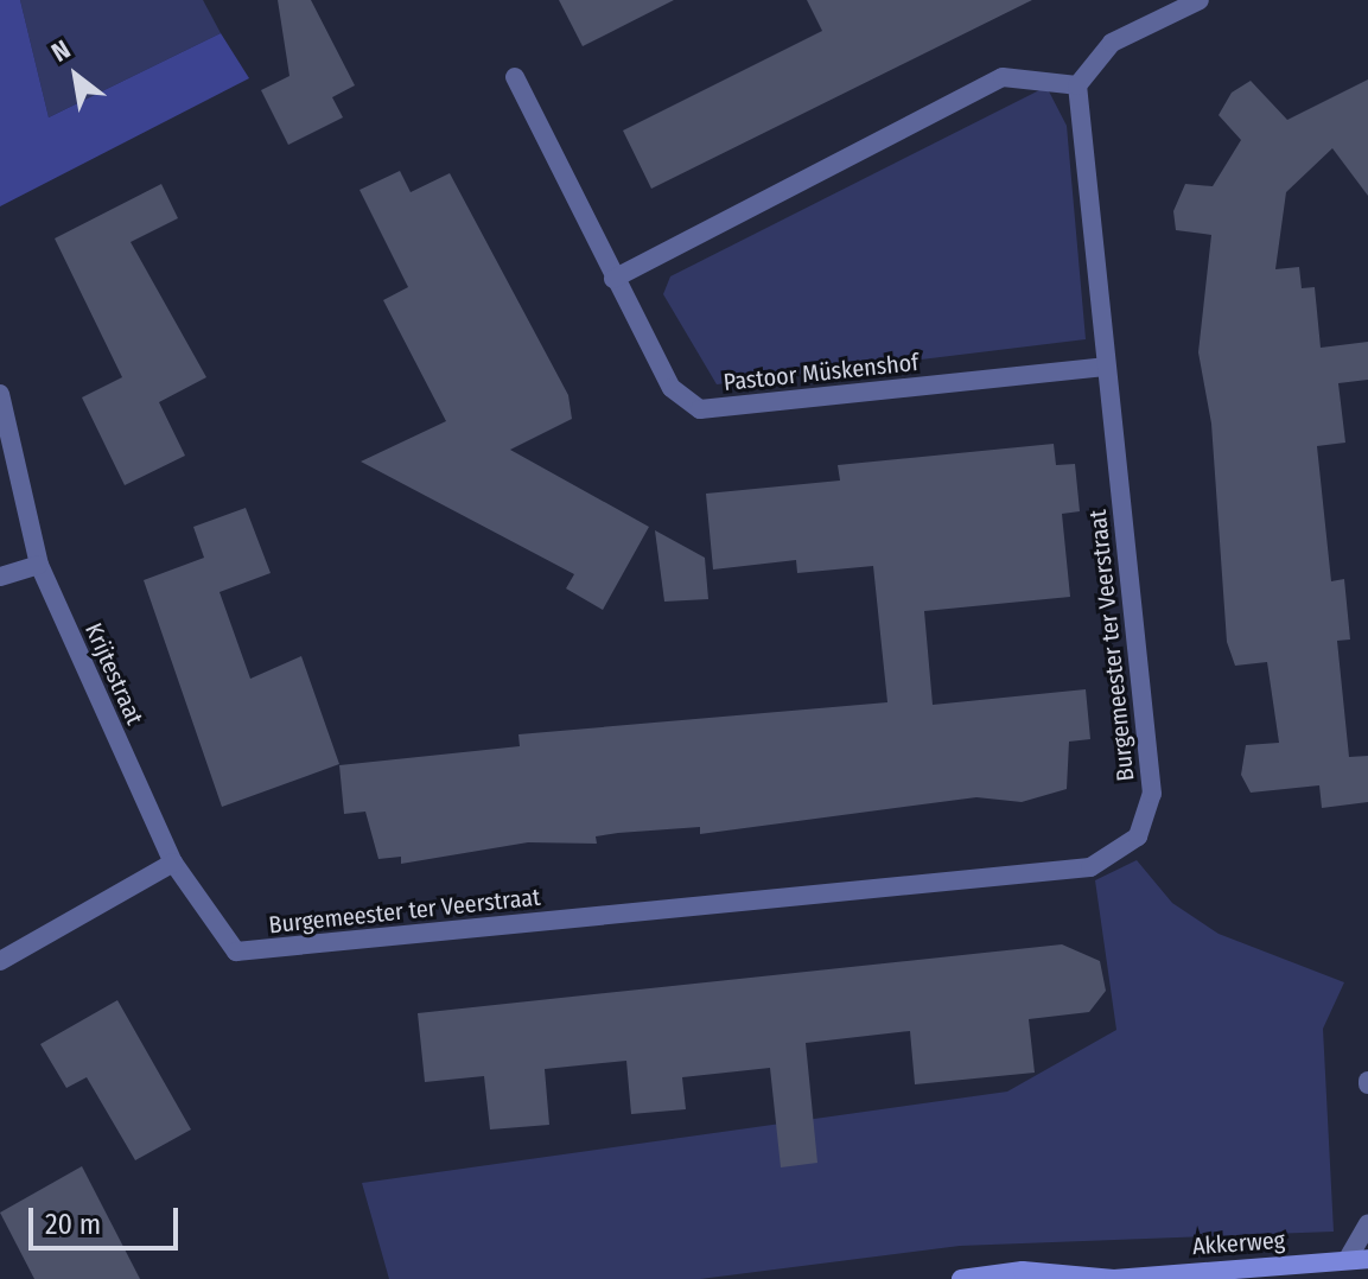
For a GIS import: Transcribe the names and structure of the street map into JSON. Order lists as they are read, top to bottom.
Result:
{
  "streets": {
    "main road": ["Akkerweg"],
    "street": ["Pastoor Müskenshof", "Burgemeester ter Veerstraat", "Krijtestraat"]
  },
  "crossings": [
    ["Pastoor Müskenshof", "Burgemeester ter Veerstraat"],
    ["Burgemeester ter Veerstraat", "Krijtestraat"]
  ],
  "scale_bar": "20 m",
  "north": "top left"
}
